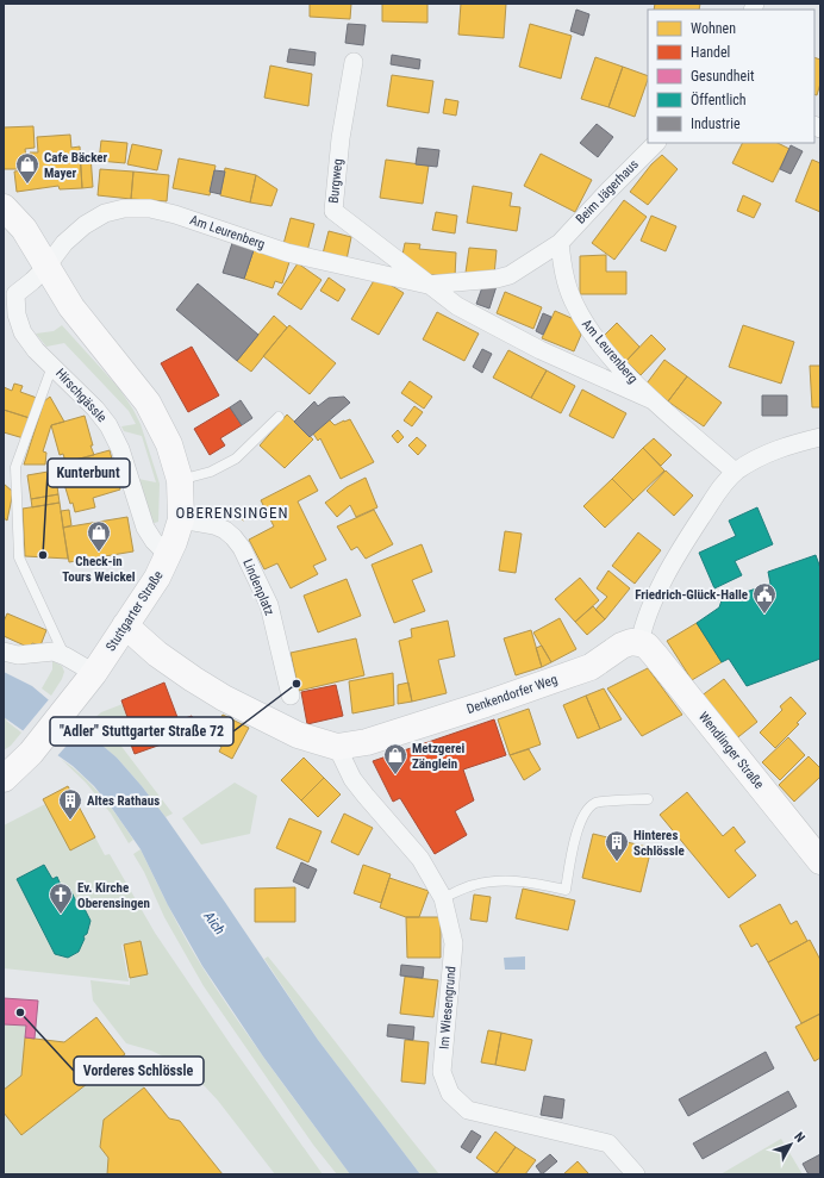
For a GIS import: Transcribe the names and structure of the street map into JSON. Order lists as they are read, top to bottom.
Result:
{
  "streets": {
    "main road": ["Stuttgarter Straße", "Denkendorfer Weg", "Wendlinger Straße"],
    "street": [
      "Burgweg",
      "Beim Jägerhaus",
      "Am Leurenberg",
      "Hirschgässle",
      "Lindenplatz",
      "Im Wiesengrund"
    ]
  },
  "crossings": [
    ["Burgweg", "Am Leurenberg"],
    ["Beim Jägerhaus", "Am Leurenberg"],
    ["Am Leurenberg", "Hirschgässle"],
    ["Am Leurenberg", "Stuttgarter Straße"],
    ["Hirschgässle", "Stuttgarter Straße"],
    ["Lindenplatz", "Stuttgarter Straße"],
    ["Stuttgarter Straße", "Denkendorfer Weg"],
    ["Denkendorfer Weg", "Wendlinger Straße"],
    ["Denkendorfer Weg", "Im Wiesengrund"]
  ],
  "districts": ["OBERENSINGEN"],
  "water": ["Aich"],
  "places": {
    "shop": ["Cafe Bäcker Mayer", "Check-in Tours Weickel", "Metzgerei Zänglein"],
    "other": ["Kunterbunt", "\"Adler\" Stuttgarter Straße 72", "Vorderes Schlössle"],
    "public building": ["Friedrich-Glück-Halle"],
    "building": ["Altes Rathaus", "Hinteres Schlössle"],
    "church": ["Ev. Kirche Oberensingen"]
  },
  "legend": [
    "Wohnen",
    "Handel",
    "Gesundheit",
    "Öffentlich",
    "Industrie"
  ],
  "north": "top right"
}
